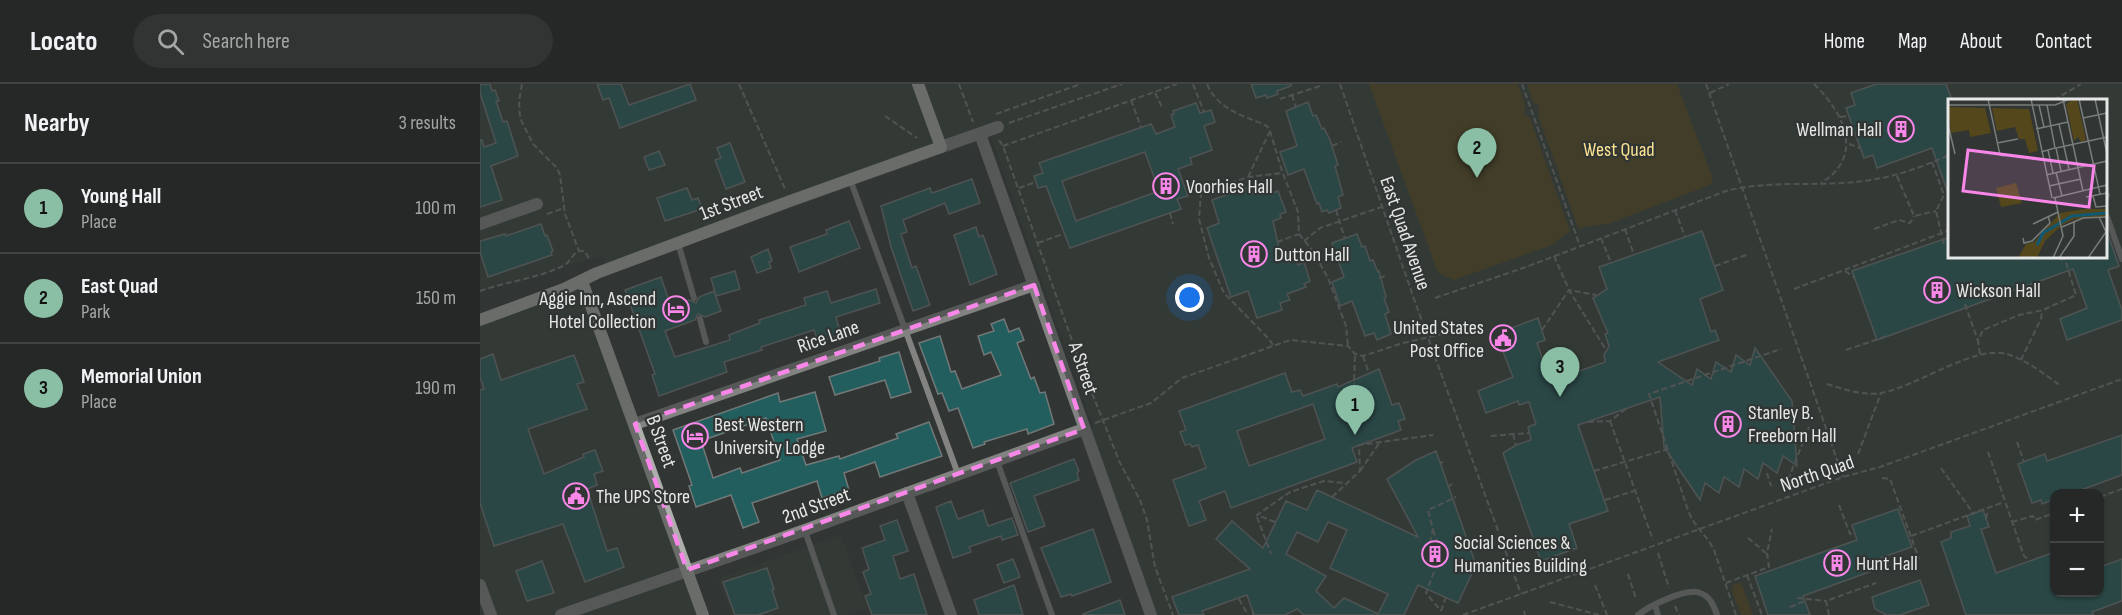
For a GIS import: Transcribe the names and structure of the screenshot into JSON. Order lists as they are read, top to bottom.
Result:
{
  "streets": {
    "street": [
      "1st Street",
      "Rice Lane",
      "A Street",
      "B Street",
      "2nd Street"
    ],
    "path": ["East Quad Avenue", "North Quad"]
  },
  "crossings": [
    ["1st Street", "A Street"],
    ["1st Street", "B Street"],
    ["East Quad Avenue", "North Quad"],
    ["Rice Lane", "A Street"],
    ["Rice Lane", "B Street"],
    ["A Street", "2nd Street"],
    ["B Street", "2nd Street"]
  ],
  "parks": ["West Quad"],
  "places": {
    "building": [
      "Wellman Hall",
      "Voorhies Hall",
      "Dutton Hall",
      "Wickson Hall",
      "Stanley B. Freeborn Hall",
      "Social Sciences & Humanities Building",
      "Hunt Hall"
    ],
    "hotel": ["Aggie Inn, Ascend Hotel Collection", "Best Western University Lodge"],
    "public building": ["United States Post Office", "The UPS Store"]
  },
  "page": {
    "header": "Locato",
    "search": "Search here",
    "nav": [
      "Home",
      "Map",
      "About",
      "Contact"
    ],
    "heading": ["Nearby", "3 results"],
    "pins": ["2", "3", "1"],
    "list": [
      {
        "mark": "1",
        "name": "Young Hall",
        "note": "Place",
        "value": "100 m"
      },
      {
        "mark": "2",
        "name": "East Quad",
        "note": "Park",
        "value": "150 m"
      },
      {
        "mark": "3",
        "name": "Memorial Union",
        "note": "Place",
        "value": "190 m"
      }
    ],
    "map_buttons": ["+", "−"]
  }
}
